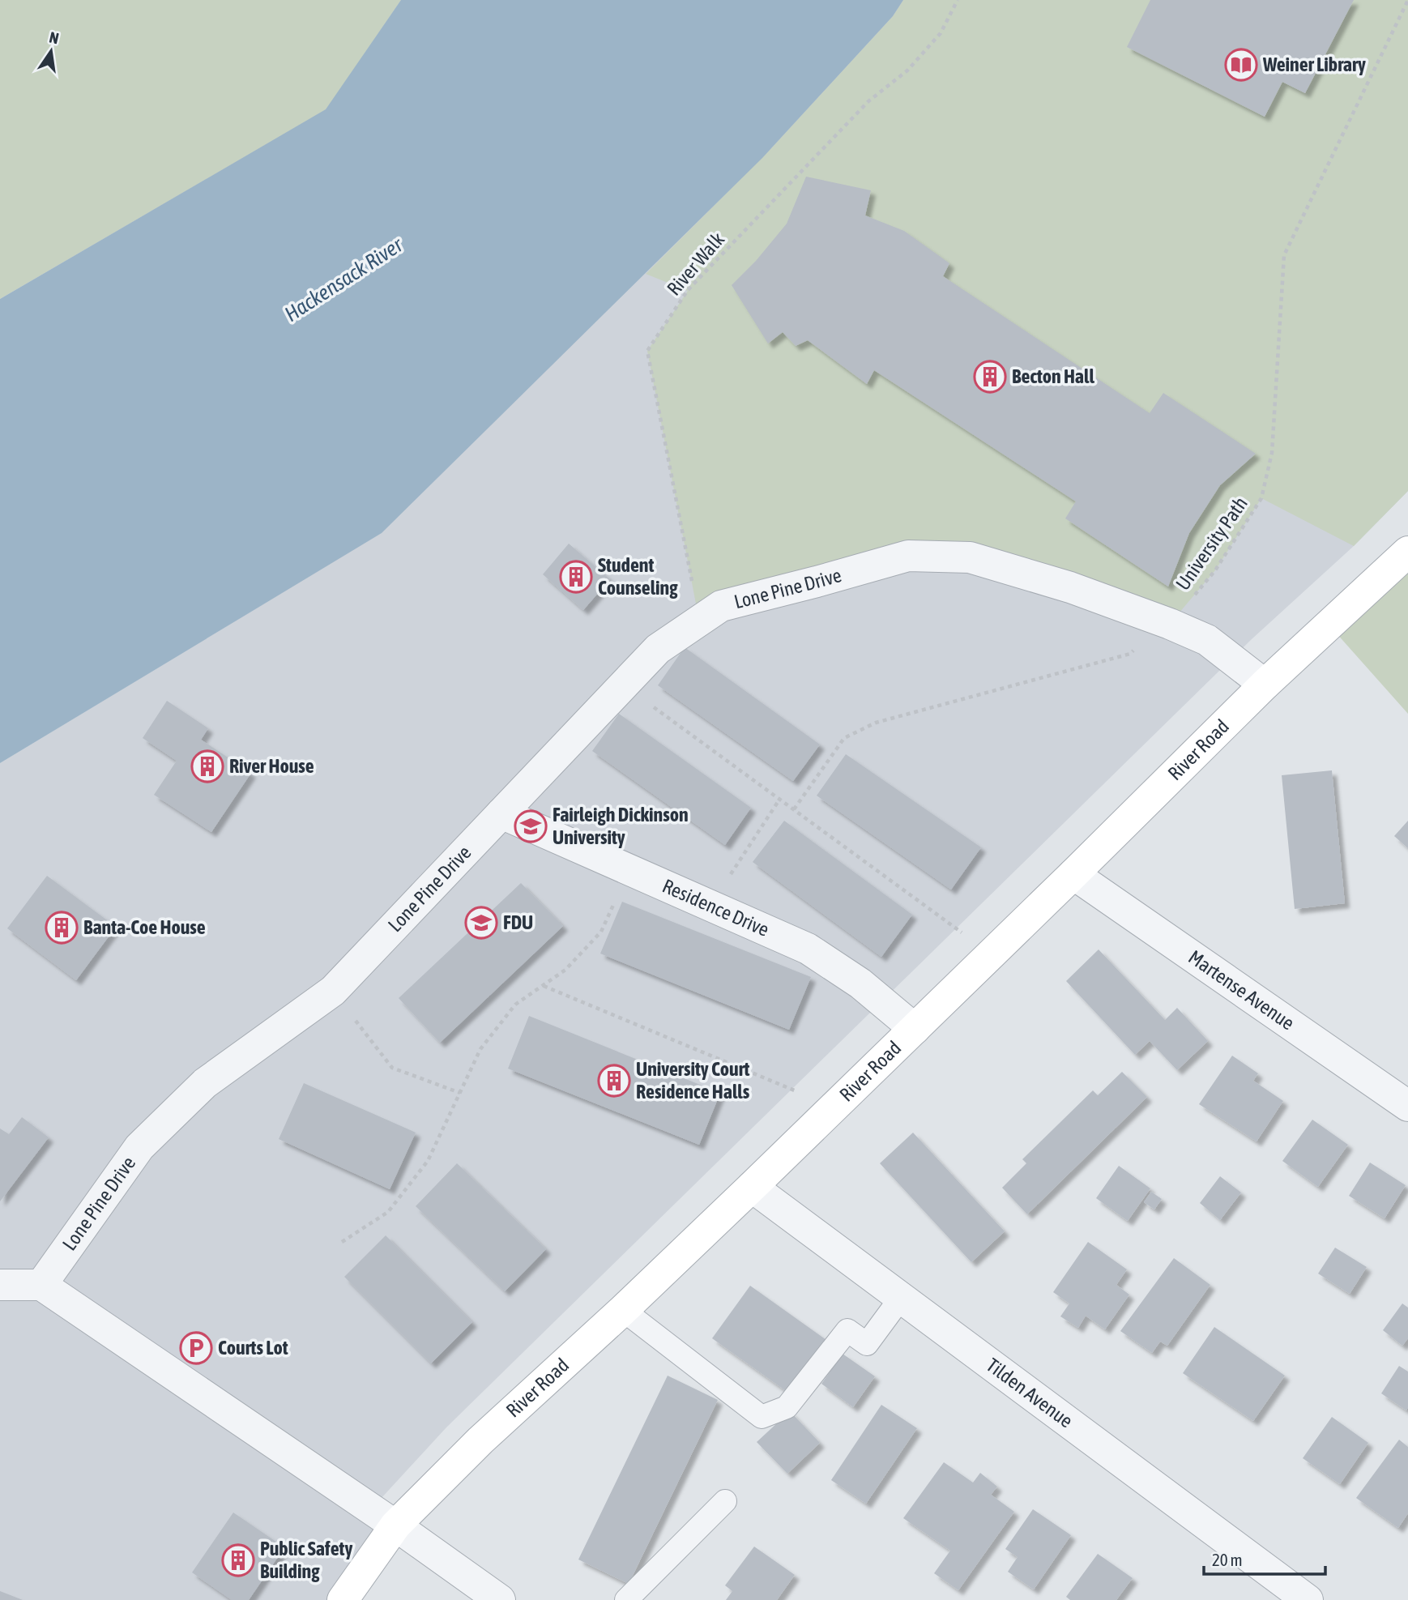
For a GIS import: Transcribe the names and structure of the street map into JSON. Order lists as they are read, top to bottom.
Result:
{
  "streets": {
    "main road": ["River Road"],
    "street": [
      "Lone Pine Drive",
      "Residence Drive",
      "Martense Avenue",
      "Tilden Avenue"
    ],
    "path": ["River Walk", "University Path"]
  },
  "crossings": [
    ["River Walk", "Lone Pine Drive"],
    ["University Path", "Lone Pine Drive"],
    ["Lone Pine Drive", "River Road"],
    ["Lone Pine Drive", "Residence Drive"],
    ["River Road", "Residence Drive"],
    ["River Road", "Martense Avenue"],
    ["River Road", "Tilden Avenue"]
  ],
  "water": ["Hackensack River"],
  "places": {
    "library": ["Weiner Library"],
    "building": [
      "Becton Hall",
      "Student Counseling",
      "River House",
      "Banta-Coe House",
      "University Court Residence Halls",
      "Public Safety Building"
    ],
    "school or university": ["Fairleigh Dickinson University", "FDU"],
    "parking": ["Courts Lot"]
  },
  "scale_bar": "20 m",
  "north": "top"
}
